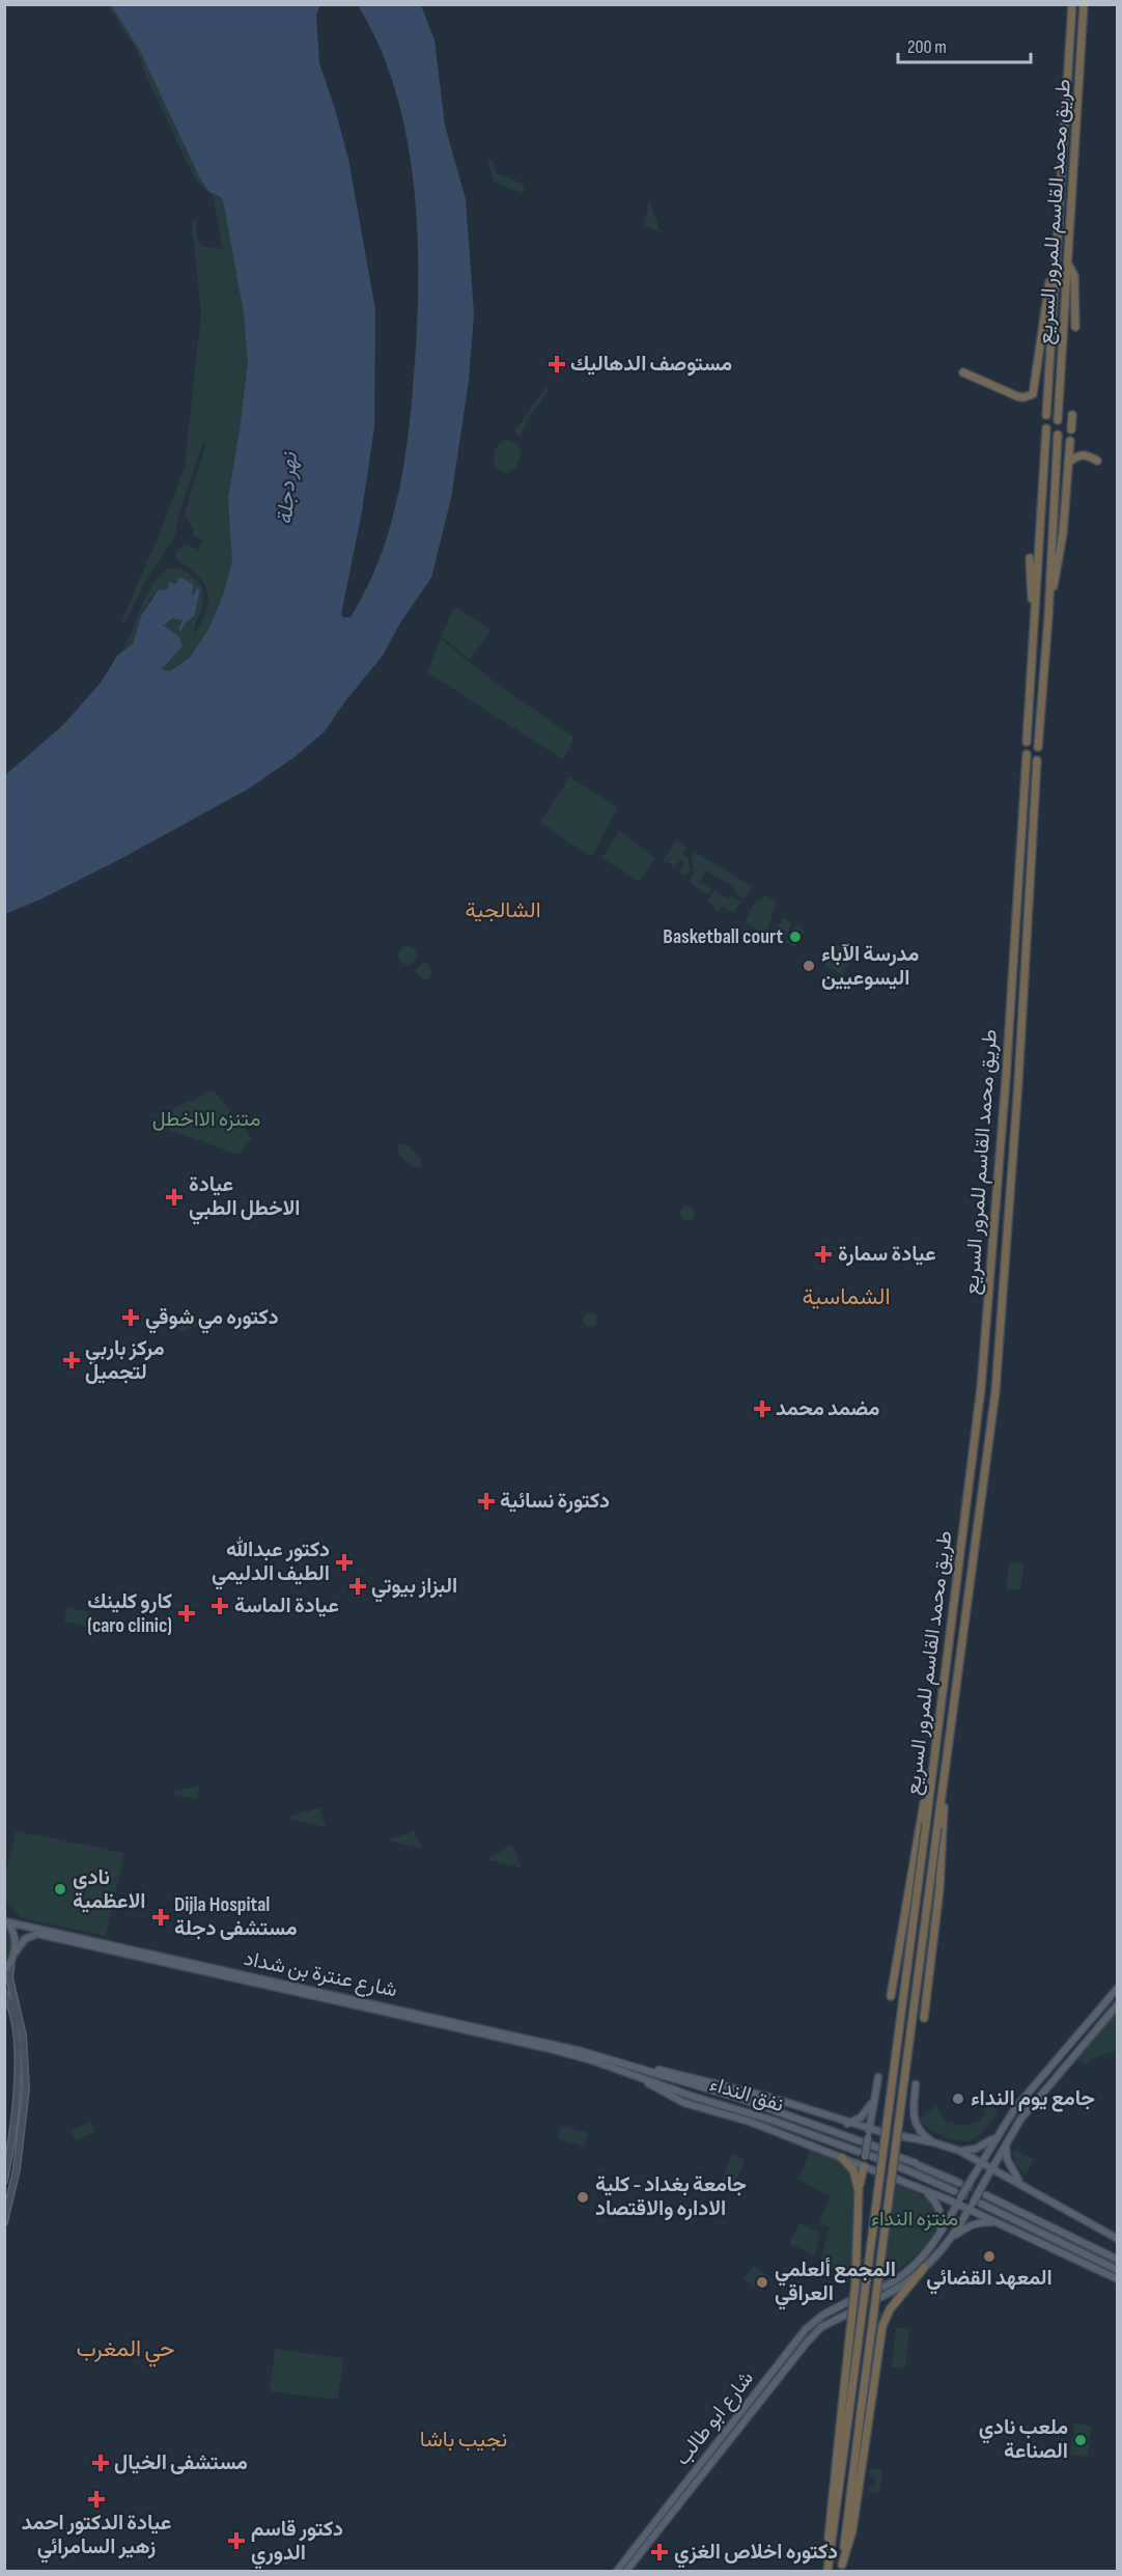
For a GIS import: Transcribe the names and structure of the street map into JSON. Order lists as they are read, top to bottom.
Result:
{
  "streets": {
    "highway": ["طريق محمد القاسم للمرور السريع"],
    "main road": ["شارع عنترة بن شداد", "نفق النداء", "شارع ابو طالب"]
  },
  "crossings": [
    ["شارع عنترة بن شداد", "نفق النداء"]
  ],
  "districts": [
    "الشالجية",
    "الشماسية",
    "حي المغرب",
    "نجيب باشا"
  ],
  "water": ["نهر دجلة"],
  "parks": ["متنزه الااخطل", "منتزه النداء"],
  "places": {
    "health": [
      "مستوصف الدهاليك",
      "عيادة الاخطل الطبي",
      "عيادة سمارة",
      "دكتوره مي شوقي",
      "مركز باربي لتجميل",
      "مضمد محمد",
      "دكتورة نسائية",
      "دكتور عبدالله الطيف الدليمي",
      "البزاز بيوتي",
      "عيادة الماسة",
      "كارو كلينك (caro clinic)",
      "Dijla Hospital مستشفى دجلة",
      "مستشفى الخيال",
      "عيادة الدكتور احمد زهير السامرائي",
      "دكتور قاسم الدوري",
      "دكتوره اخلاص الغزي"
    ],
    "other": [
      "Basketball court",
      "مدرسة الآباء اليسوعيين",
      "نادي الاعظمية",
      "جامع يوم النداء",
      "جامعة بغداد - كلية الاداره والاقتصاد",
      "المعهد القضائي",
      "المجمع ألعلمي العراقي",
      "ملعب نادي الصناعة"
    ]
  },
  "scale_bar": "200 m"
}
